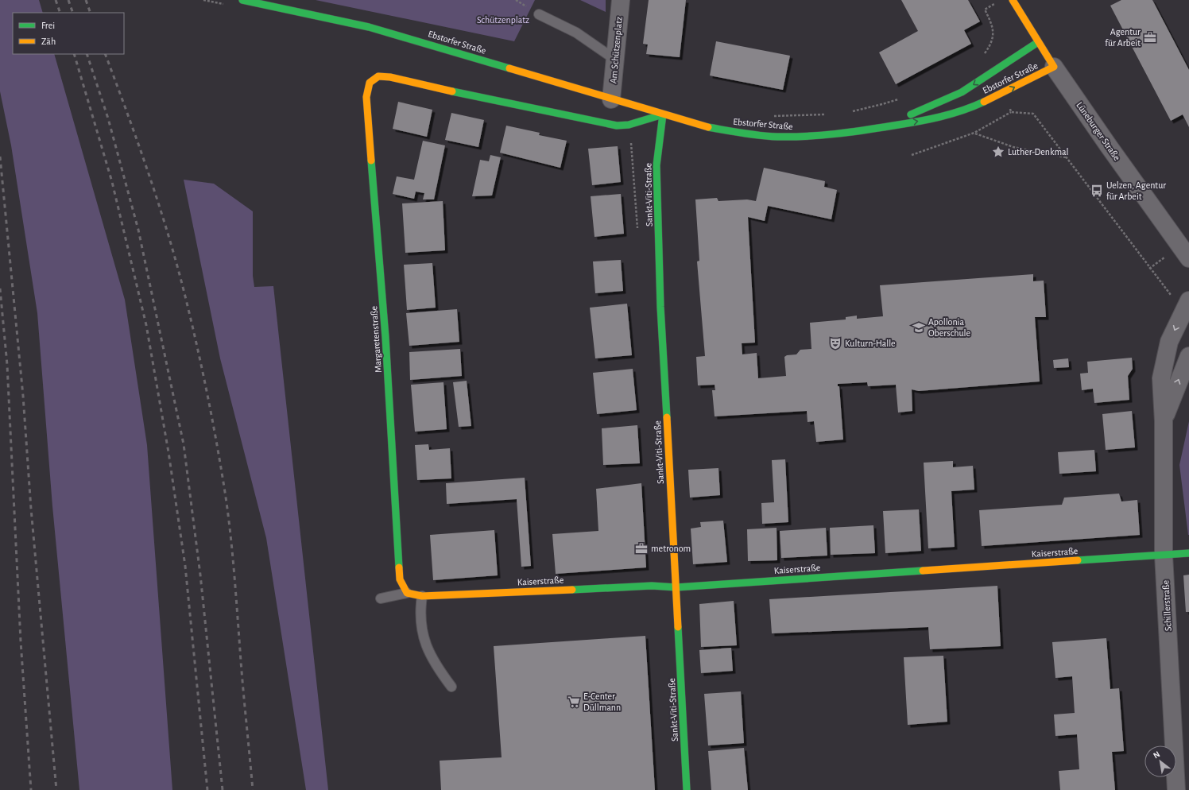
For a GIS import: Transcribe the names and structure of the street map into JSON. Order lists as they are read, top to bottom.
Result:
{
  "streets": {
    "street": [
      "Ebstorfer Straße",
      "Am Schützenplatz",
      "Lüneburger Straße",
      "Sankt-Viti-Straße",
      "Margaretenstraße",
      "Kaiserstraße",
      "Schillerstraße"
    ]
  },
  "crossings": [
    ["Ebstorfer Straße", "Am Schützenplatz"],
    ["Ebstorfer Straße", "Lüneburger Straße"],
    ["Ebstorfer Straße", "Sankt-Viti-Straße"],
    ["Sankt-Viti-Straße", "Kaiserstraße"],
    ["Margaretenstraße", "Kaiserstraße"],
    ["Kaiserstraße", "Schillerstraße"]
  ],
  "parks": ["Schützenplatz"],
  "places": {
    "office": ["Agentur für Arbeit", "metronom"],
    "place": ["Luther-Denkmal"],
    "bus stop": ["Uelzen, Agentur für Arbeit"],
    "school or university": ["Apollonia Oberschule"],
    "theatre": ["Kulturn-Halle"],
    "supermarket": ["E-Center Düllmann"]
  },
  "legend": ["Frei", "Zäh"],
  "north": "top left"
}
